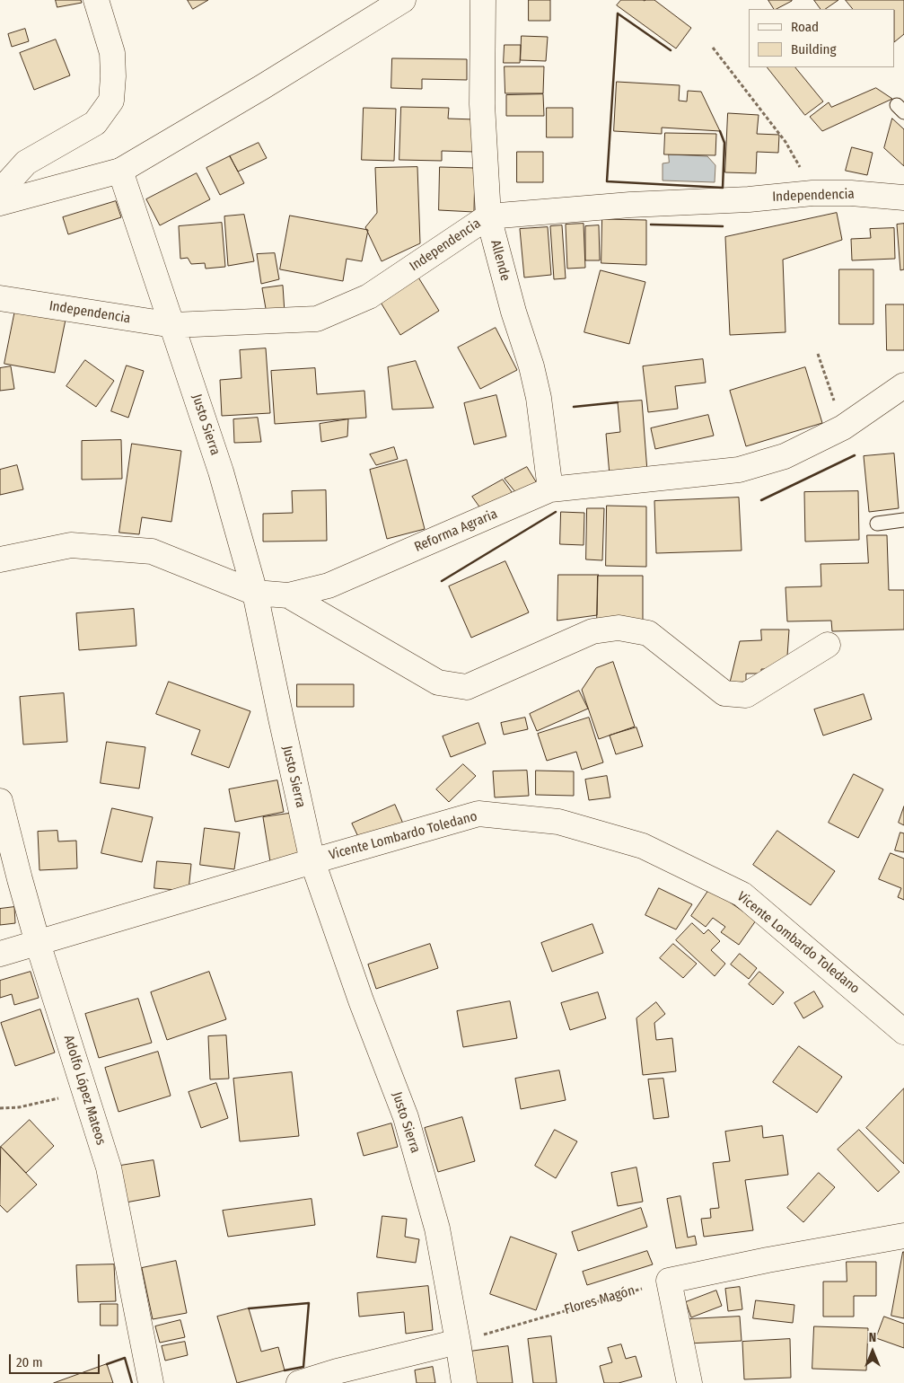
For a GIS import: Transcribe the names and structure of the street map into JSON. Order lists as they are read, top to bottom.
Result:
{
  "streets": {
    "main road": [
      "Independencia",
      "Allende",
      "Justo Sierra",
      "Reforma Agraria",
      "Vicente Lombardo Toledano",
      "Adolfo López Mateos"
    ],
    "path": ["Flores Magón"]
  },
  "crossings": [
    ["Independencia", "Allende"],
    ["Independencia", "Justo Sierra"],
    ["Allende", "Reforma Agraria"],
    ["Justo Sierra", "Reforma Agraria"],
    ["Justo Sierra", "Vicente Lombardo Toledano"],
    ["Justo Sierra", "Flores Magón"],
    ["Vicente Lombardo Toledano", "Adolfo López Mateos"]
  ],
  "legend": ["Road", "Building"],
  "scale_bar": "20 m",
  "north": "top"
}
